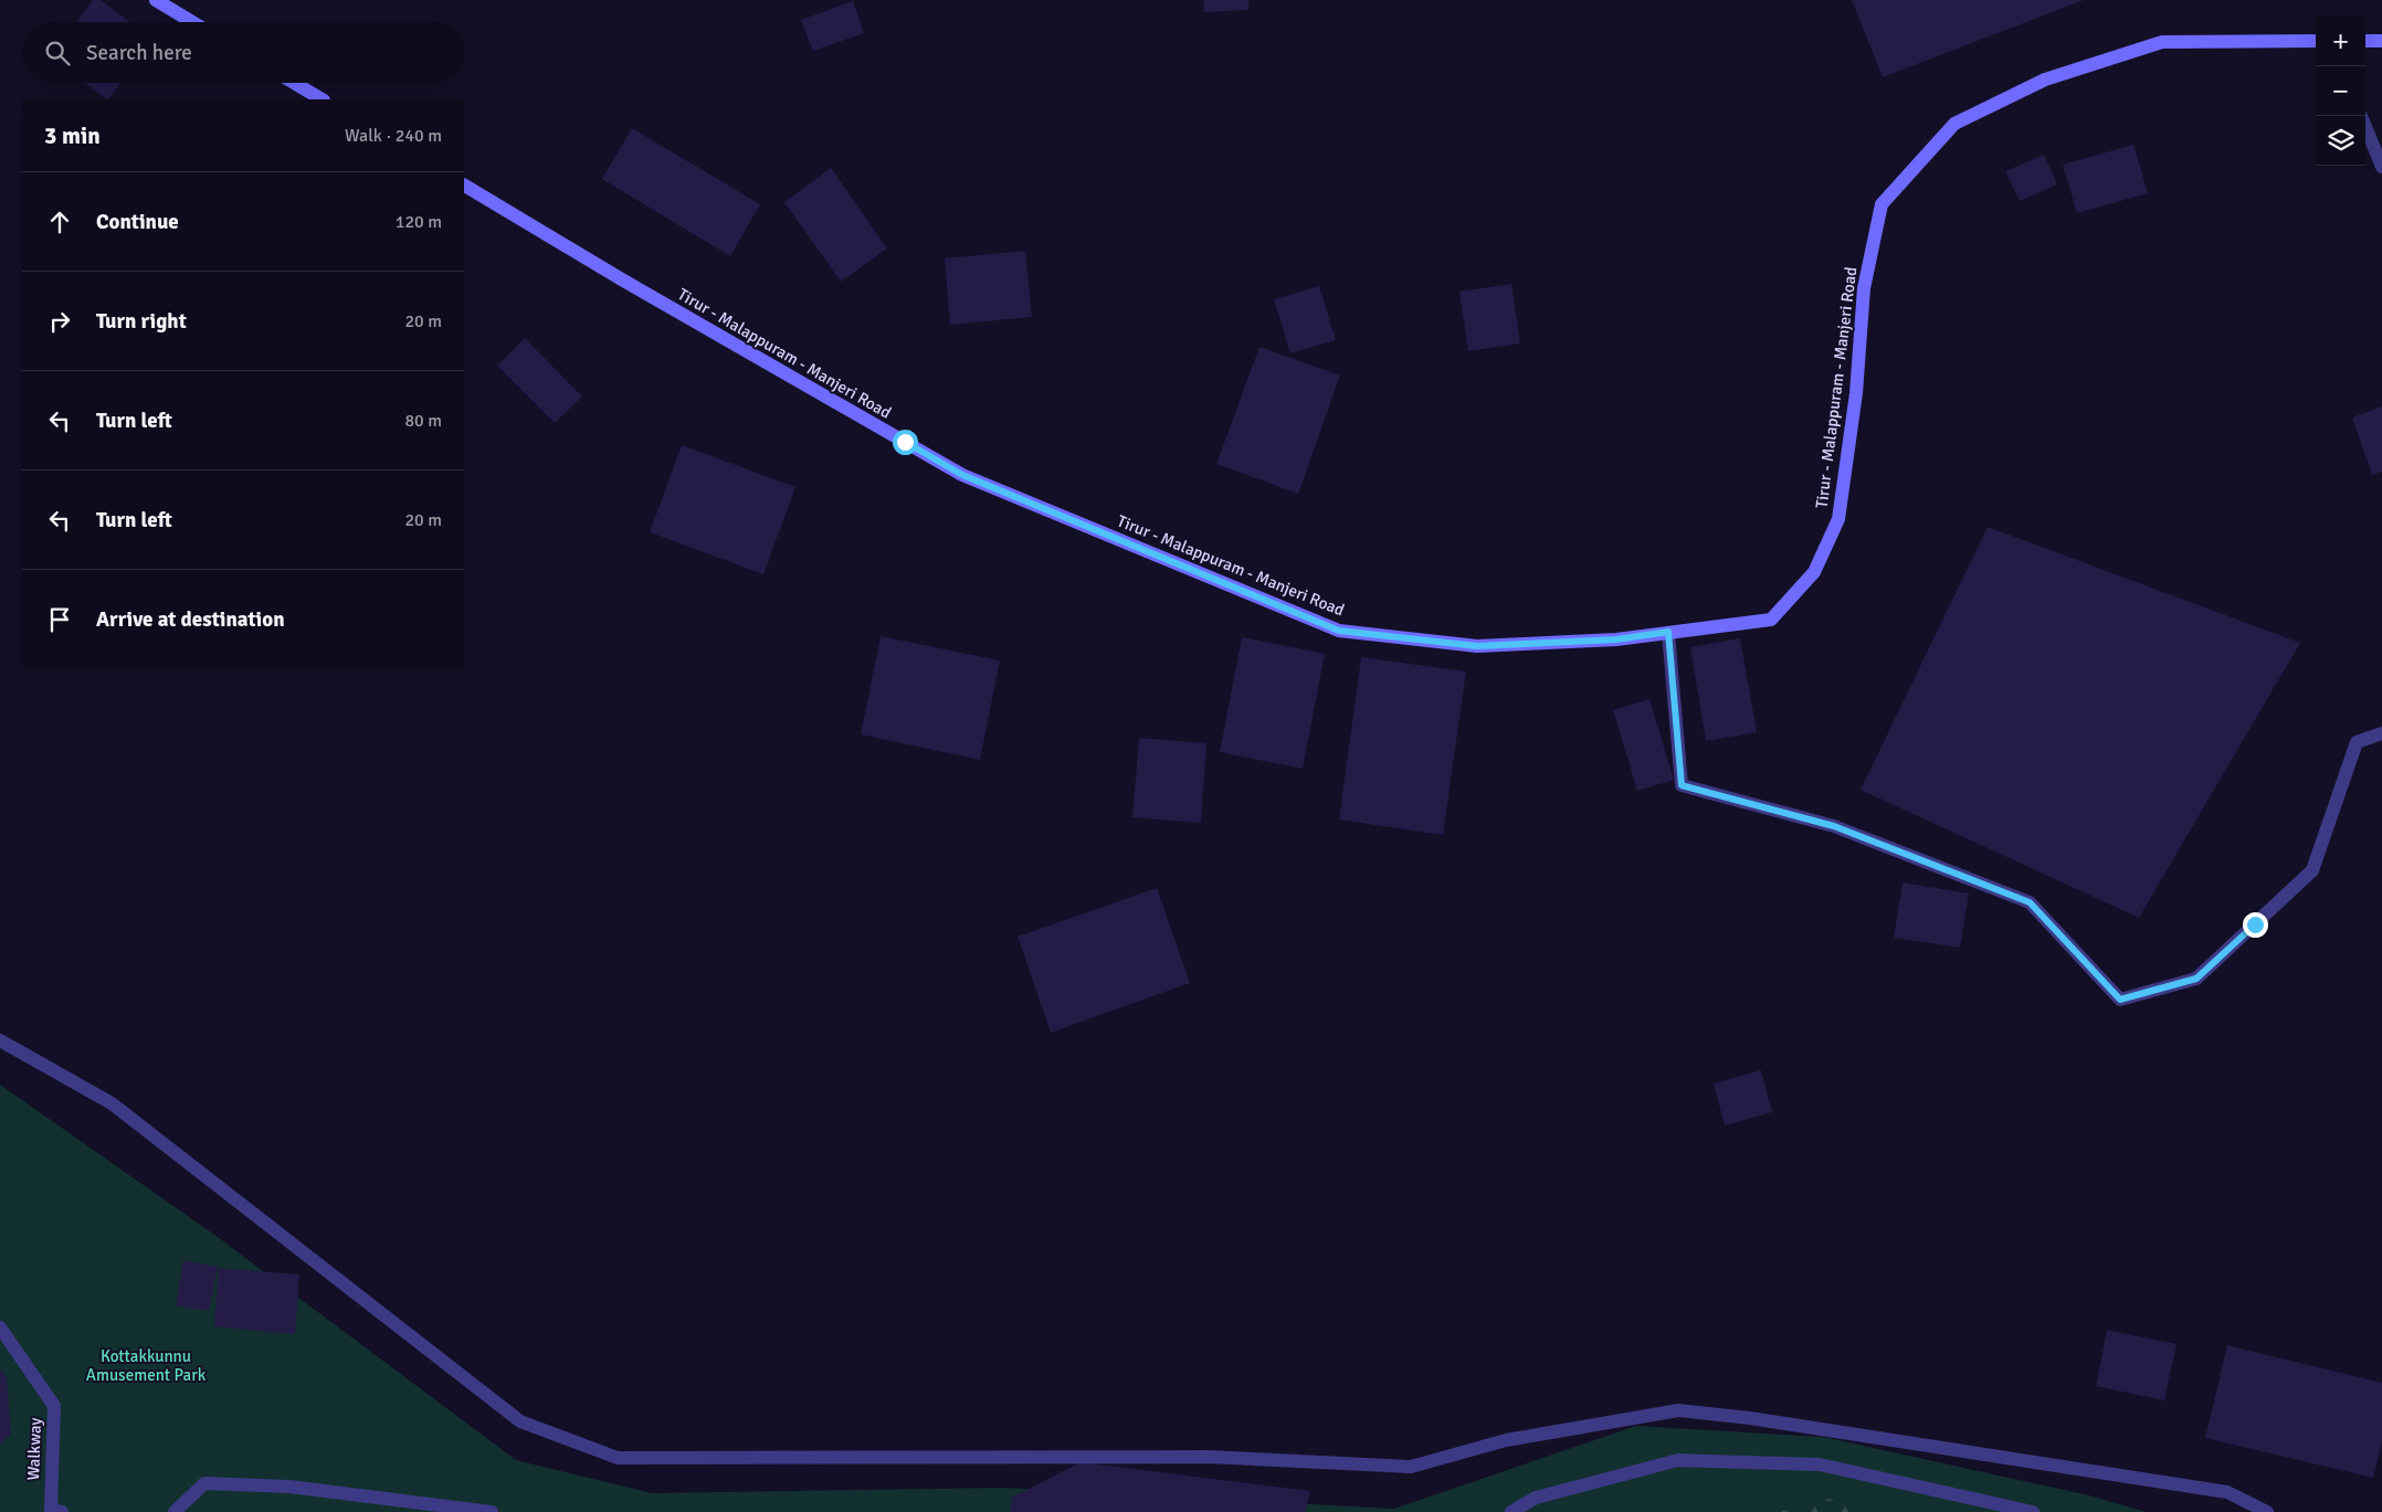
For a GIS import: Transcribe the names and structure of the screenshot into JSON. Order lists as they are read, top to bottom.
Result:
{
  "streets": {
    "main road": ["Tirur - Malappuram - Manjeri Road"],
    "street": ["Walkway"]
  },
  "parks": ["Kottakkunnu Amusement Park"],
  "page": {
    "map_buttons": ["+", "−"],
    "search": "Search here",
    "heading": ["3 min", "Walk · 240 m"],
    "list": [
      ["Continue", "120 m"],
      ["Turn right", "20 m"],
      ["Turn left", "80 m"],
      ["Turn left", "20 m"],
      "Arrive at destination"
    ]
  }
}
